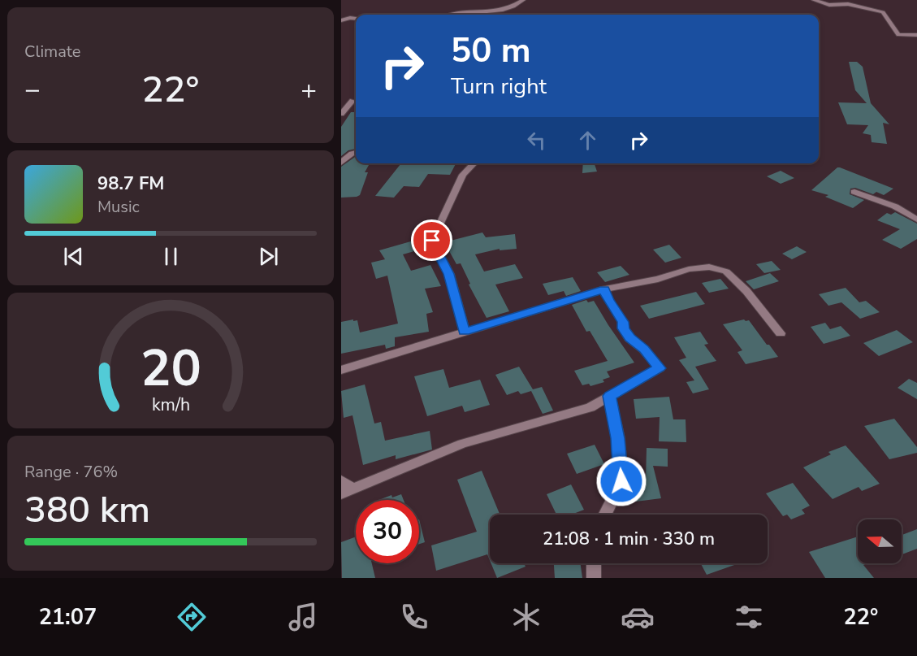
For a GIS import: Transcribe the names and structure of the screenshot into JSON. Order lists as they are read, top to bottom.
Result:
{
  "north": "left",
  "page": {
    "tile": [
      "Climate",
      ["Range · 76%", "380 km"]
    ],
    "turn": ["50 m", "Turn right"],
    "heat": ["−", "22°", "+"],
    "song": ["98.7 FM", "Music"],
    "limit": "30",
    "trip": "21:08 · 1 min · 330 m",
    "tabs": ["21:07", "22°"],
    "gauge": ["20", "km/h"]
  }
}
